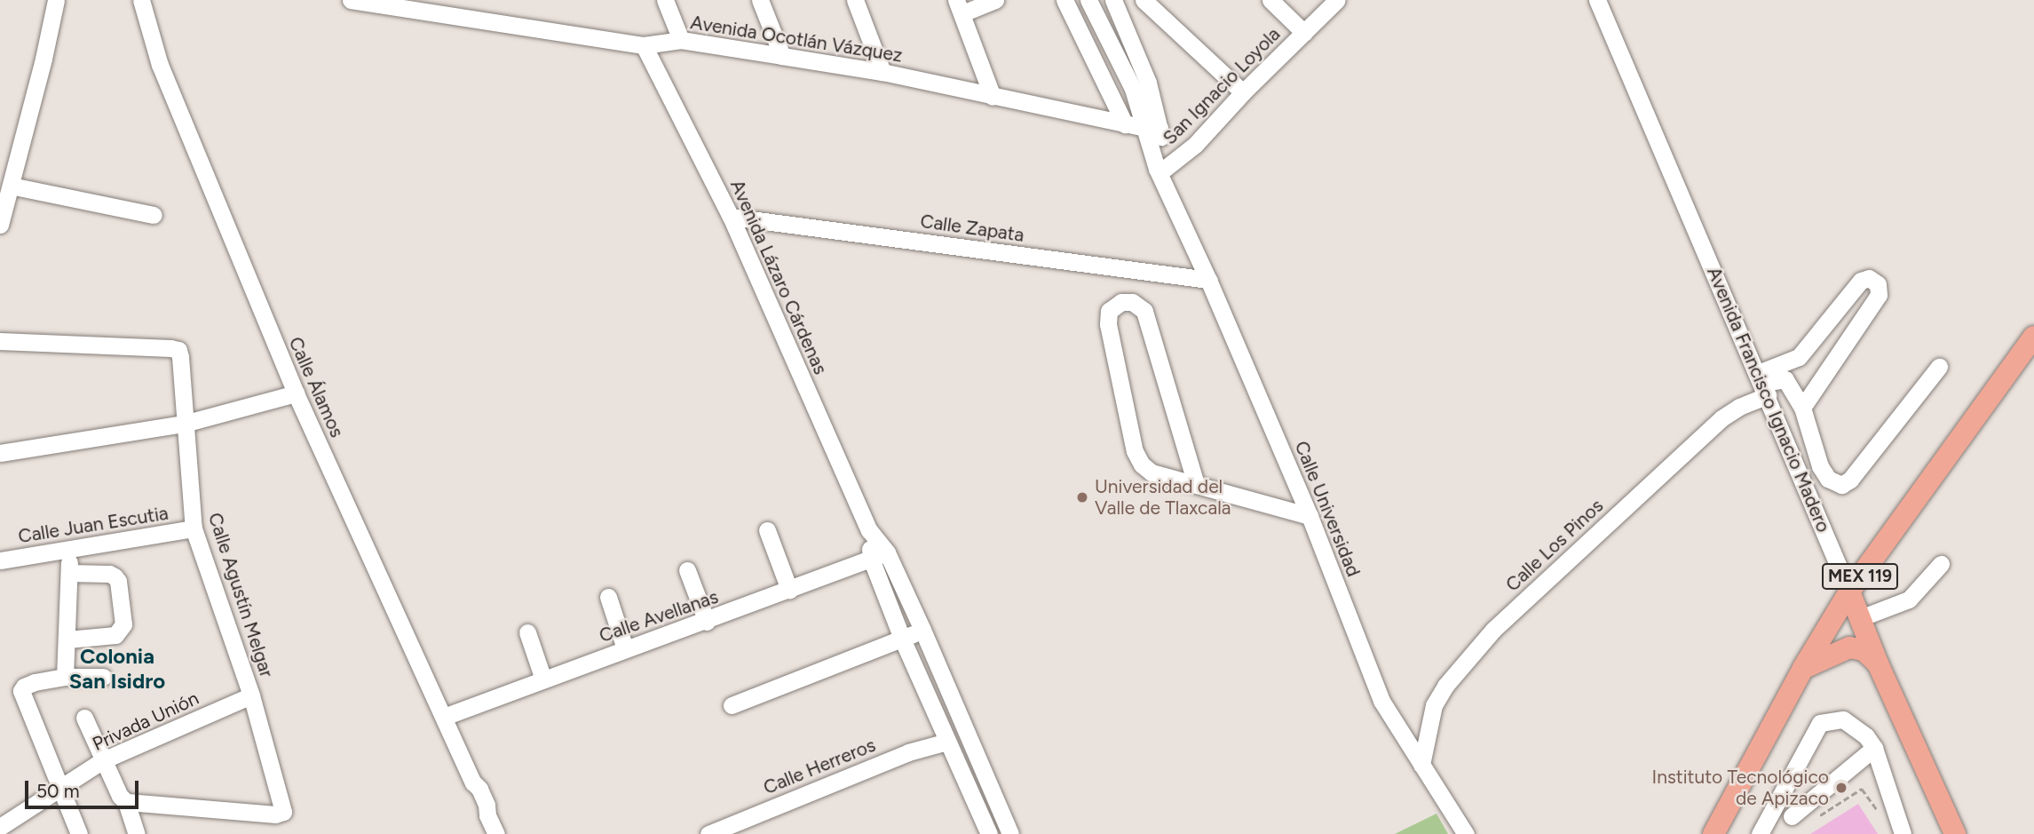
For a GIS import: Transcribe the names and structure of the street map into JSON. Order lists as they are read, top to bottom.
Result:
{
  "streets": {
    "main road": ["Avenida Francisco Ignacio Madero", "MEX 119"],
    "street": [
      "Avenida Ocotlán Vázquez",
      "San Ignacio Loyola",
      "Calle Zapata",
      "Avenida Lázaro Cárdenas",
      "Calle Álamos",
      "Calle Universidad",
      "Calle Juan Escutia",
      "Calle Los Pinos",
      "Calle Agustín Melgar",
      "Calle Avellanas",
      "Privada Unión",
      "Calle Herreros"
    ]
  },
  "crossings": [
    ["Avenida Ocotlán Vázquez", "Avenida Lázaro Cárdenas"],
    ["Avenida Ocotlán Vázquez", "Calle Universidad"],
    ["San Ignacio Loyola", "Calle Universidad"],
    ["Calle Zapata", "Avenida Lázaro Cárdenas"],
    ["Calle Zapata", "Calle Universidad"],
    ["Avenida Lázaro Cárdenas", "Calle Avellanas"],
    ["Avenida Lázaro Cárdenas", "Calle Herreros"],
    ["Calle Álamos", "Calle Avellanas"],
    ["Avenida Francisco Ignacio Madero", "Calle Los Pinos"],
    ["Avenida Francisco Ignacio Madero", "MEX 119"],
    ["Calle Universidad", "Calle Los Pinos"],
    ["Calle Juan Escutia", "Calle Agustín Melgar"],
    ["Calle Agustín Melgar", "Privada Unión"]
  ],
  "districts": ["Colonia San Isidro"],
  "places": ["Universidad del Valle de Tlaxcala", "Instituto Tecnológico de Apizaco"],
  "scale_bar": "50 m"
}
